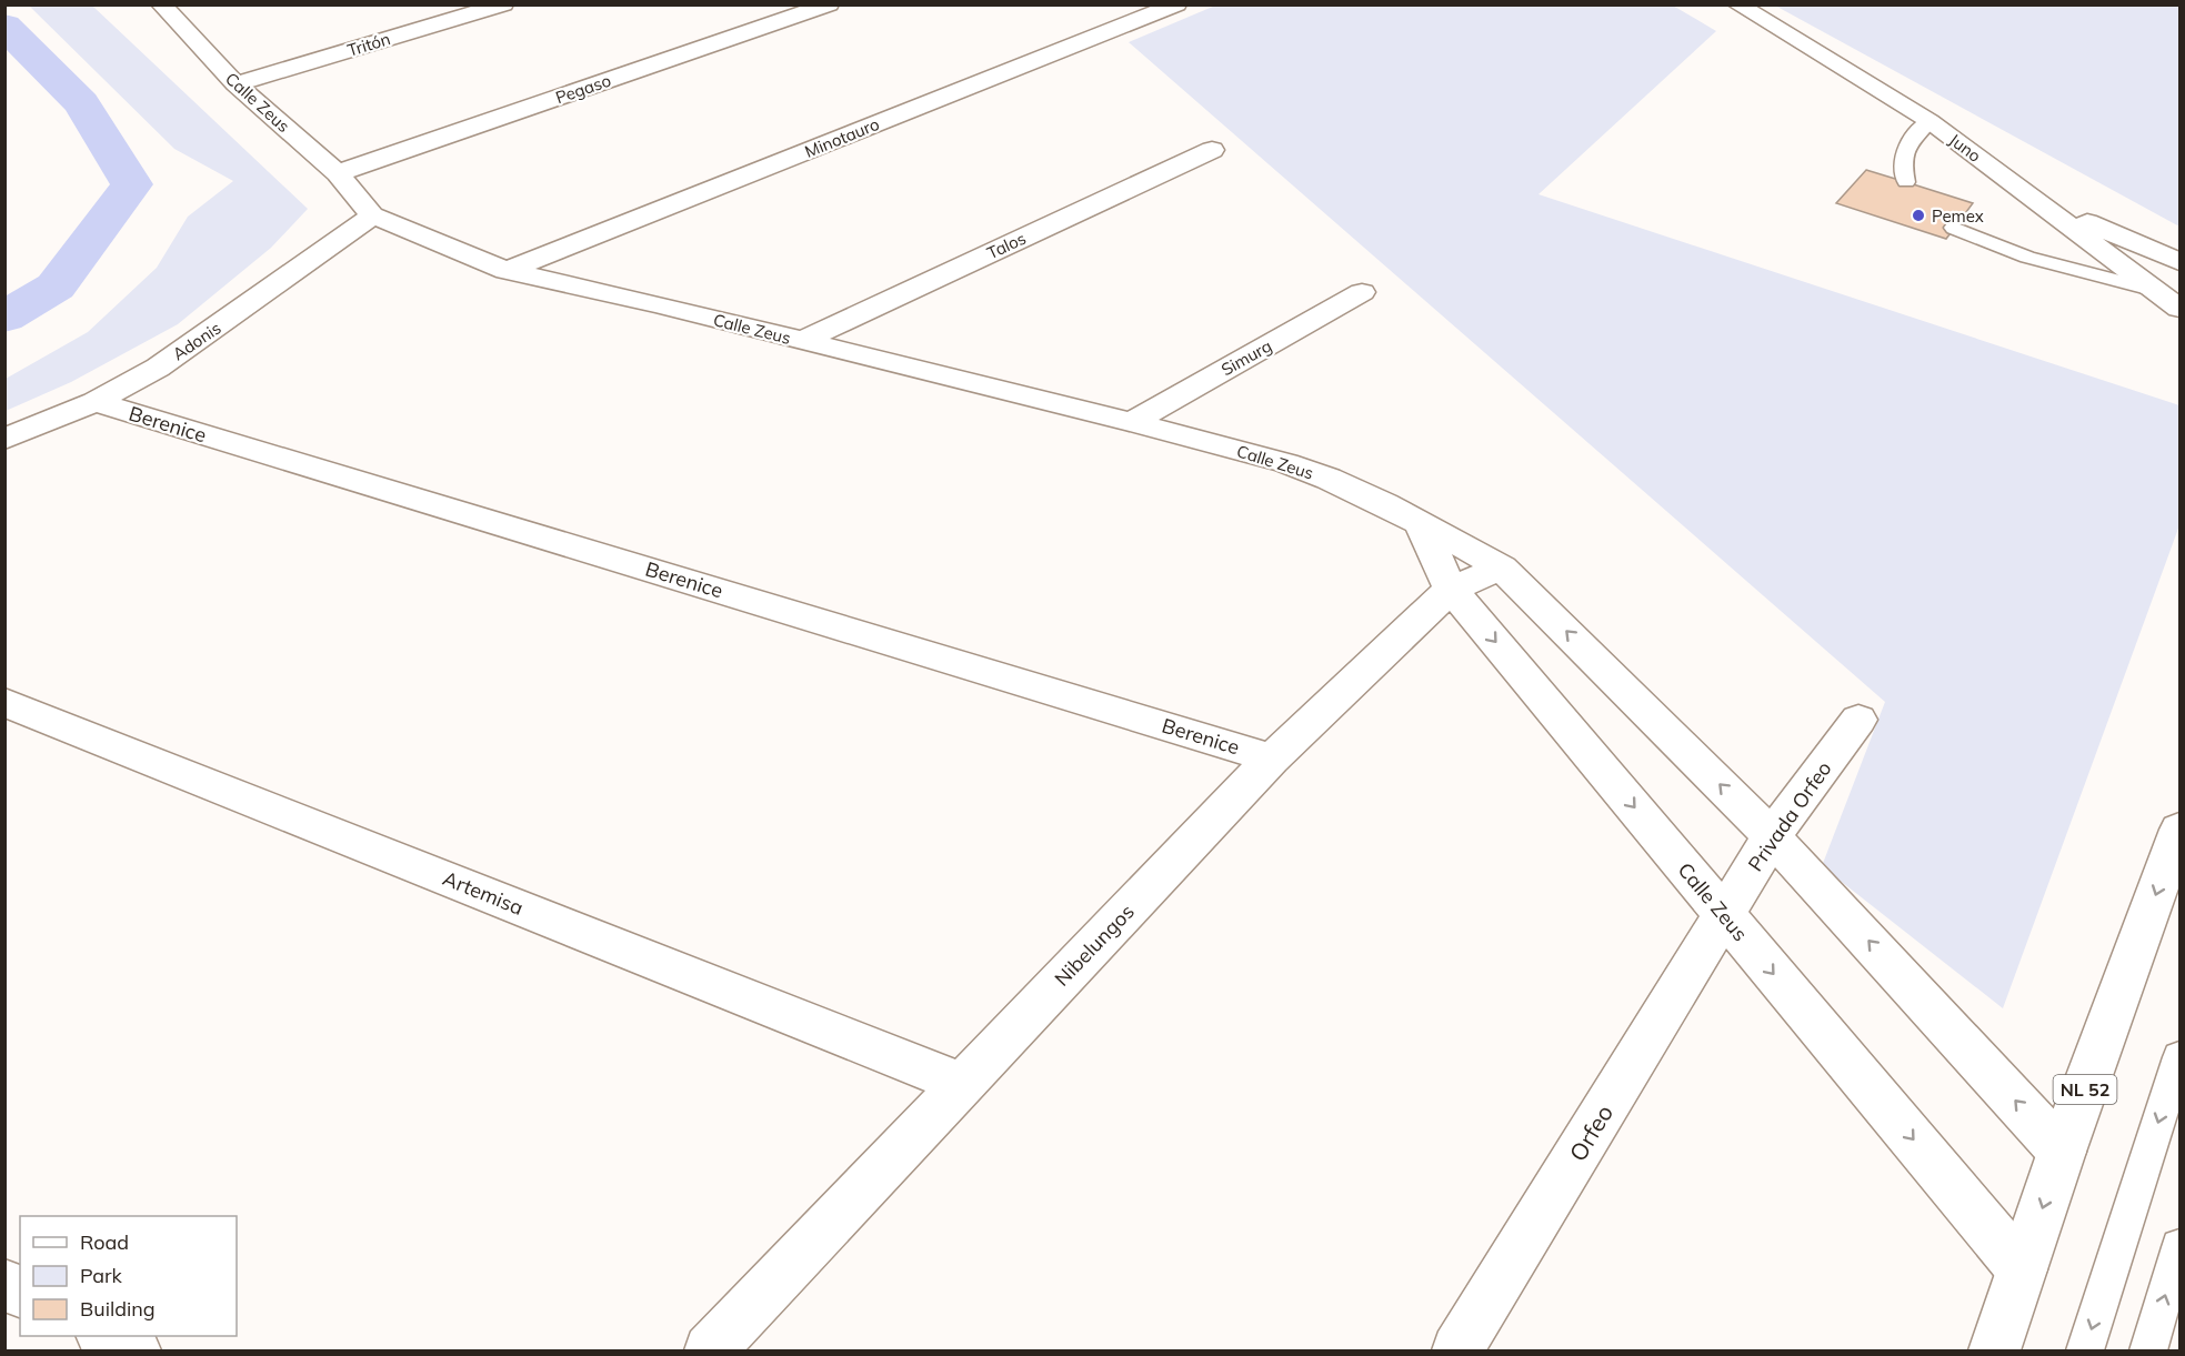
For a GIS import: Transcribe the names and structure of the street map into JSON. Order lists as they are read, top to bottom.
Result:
{
  "streets": {
    "street": [
      "Tritón",
      "Pegaso",
      "Calle Zeus",
      "Minotauro",
      "Juno",
      "Talos",
      "Adonis",
      "Simurg",
      "Berenice",
      "Privada Orfeo",
      "Artemisa",
      "Nibelungos",
      "NL 52",
      "Orfeo"
    ]
  },
  "crossings": [
    ["Tritón", "Calle Zeus"],
    ["Pegaso", "Calle Zeus"],
    ["Calle Zeus", "Minotauro"],
    ["Calle Zeus", "Talos"],
    ["Calle Zeus", "Adonis"],
    ["Calle Zeus", "Simurg"],
    ["Calle Zeus", "Privada Orfeo"],
    ["Calle Zeus", "Nibelungos"],
    ["Calle Zeus", "NL 52"],
    ["Calle Zeus", "Orfeo"],
    ["Adonis", "Berenice"],
    ["Berenice", "Nibelungos"],
    ["Privada Orfeo", "Orfeo"],
    ["Artemisa", "Nibelungos"]
  ],
  "places": ["Pemex"],
  "legend": ["Road", "Park", "Building"]
}
